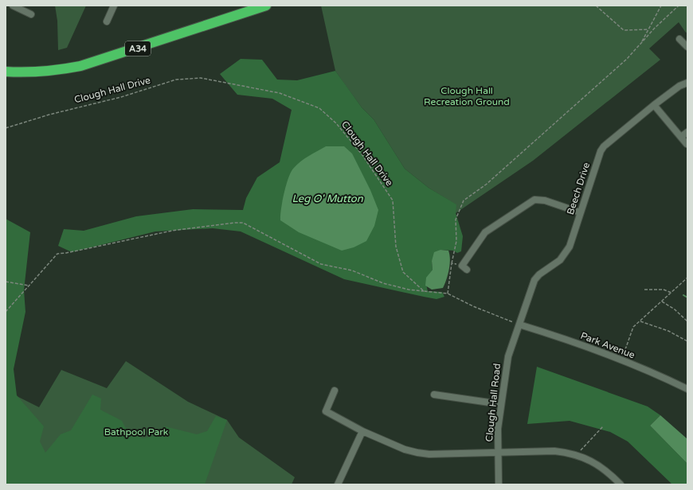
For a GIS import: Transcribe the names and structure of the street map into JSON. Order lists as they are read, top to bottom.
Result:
{
  "streets": {
    "highway": ["A34"],
    "street": ["Beech Drive", "Park Avenue", "Clough Hall Road"],
    "path": ["Clough Hall Drive"]
  },
  "crossings": [
    ["Beech Drive", "Park Avenue"],
    ["Beech Drive", "Clough Hall Road"],
    ["Park Avenue", "Clough Hall Road"]
  ],
  "water": ["Leg O' Mutton"],
  "parks": ["Clough Hall Recreation Ground", "Bathpool Park"]
}
